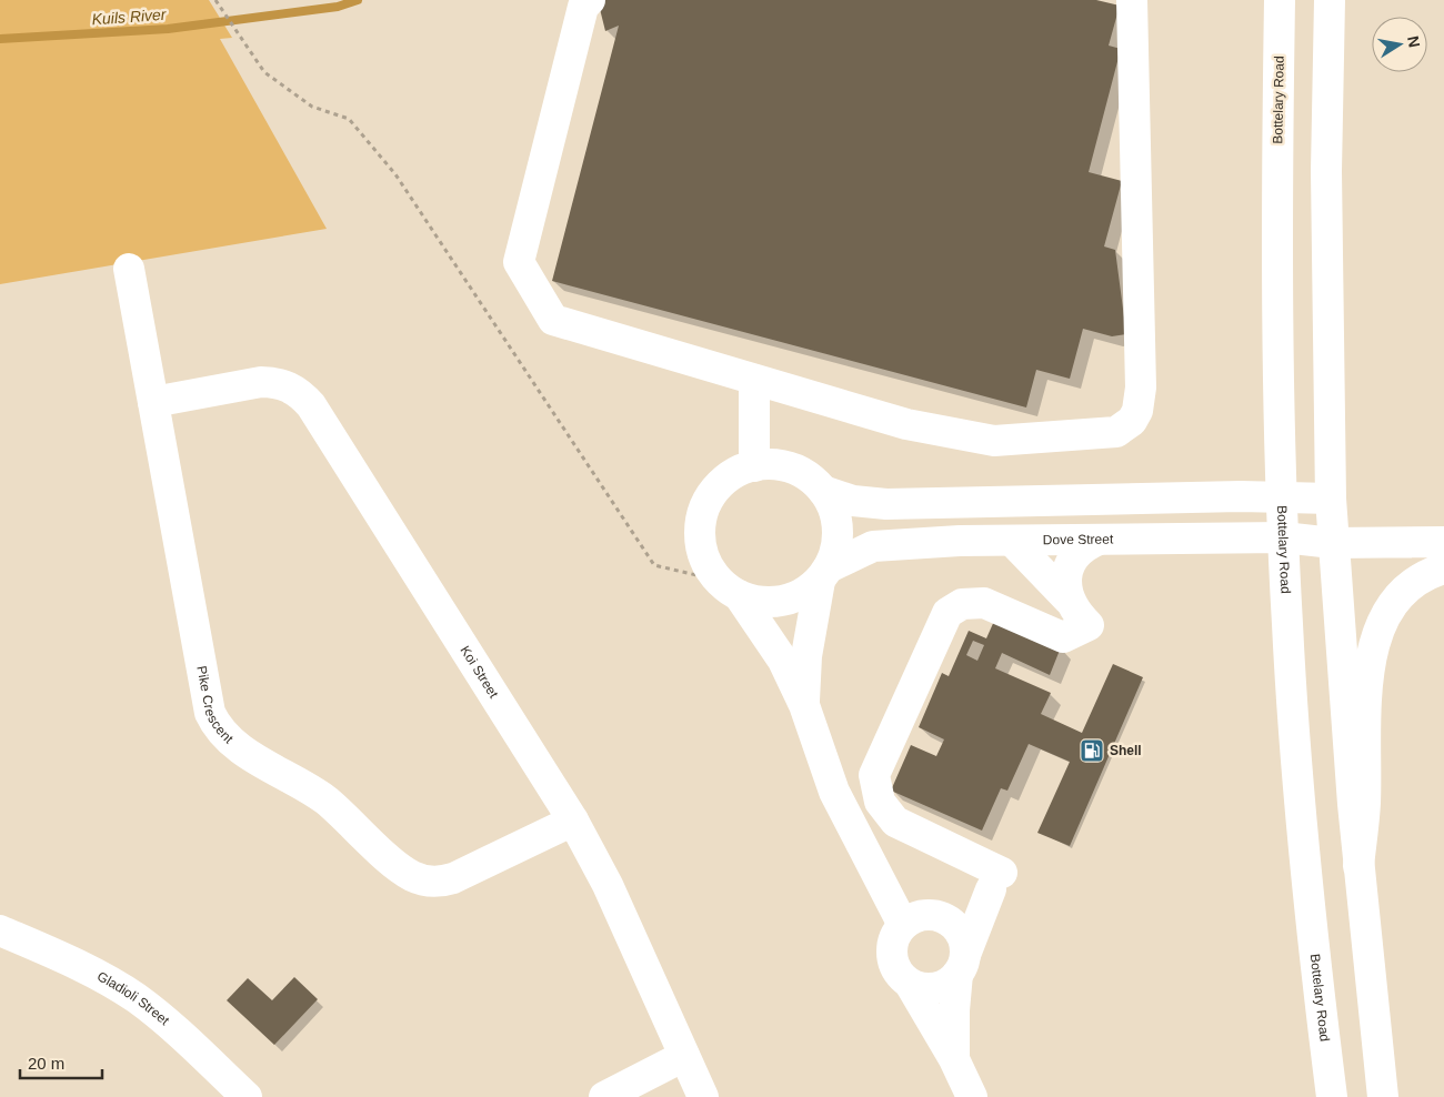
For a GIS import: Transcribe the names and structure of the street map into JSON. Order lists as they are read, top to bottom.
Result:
{
  "streets": {
    "main road": [
      "Bottelary Road",
      "Dove Street",
      "Koi Street",
      "Pike Crescent",
      "Gladioli Street"
    ]
  },
  "crossings": [
    ["Bottelary Road", "Dove Street"],
    ["Koi Street", "Pike Crescent"]
  ],
  "water": ["Kuils River"],
  "places": {
    "fuel station": ["Shell"]
  },
  "scale_bar": "20 m",
  "north": "right"
}
